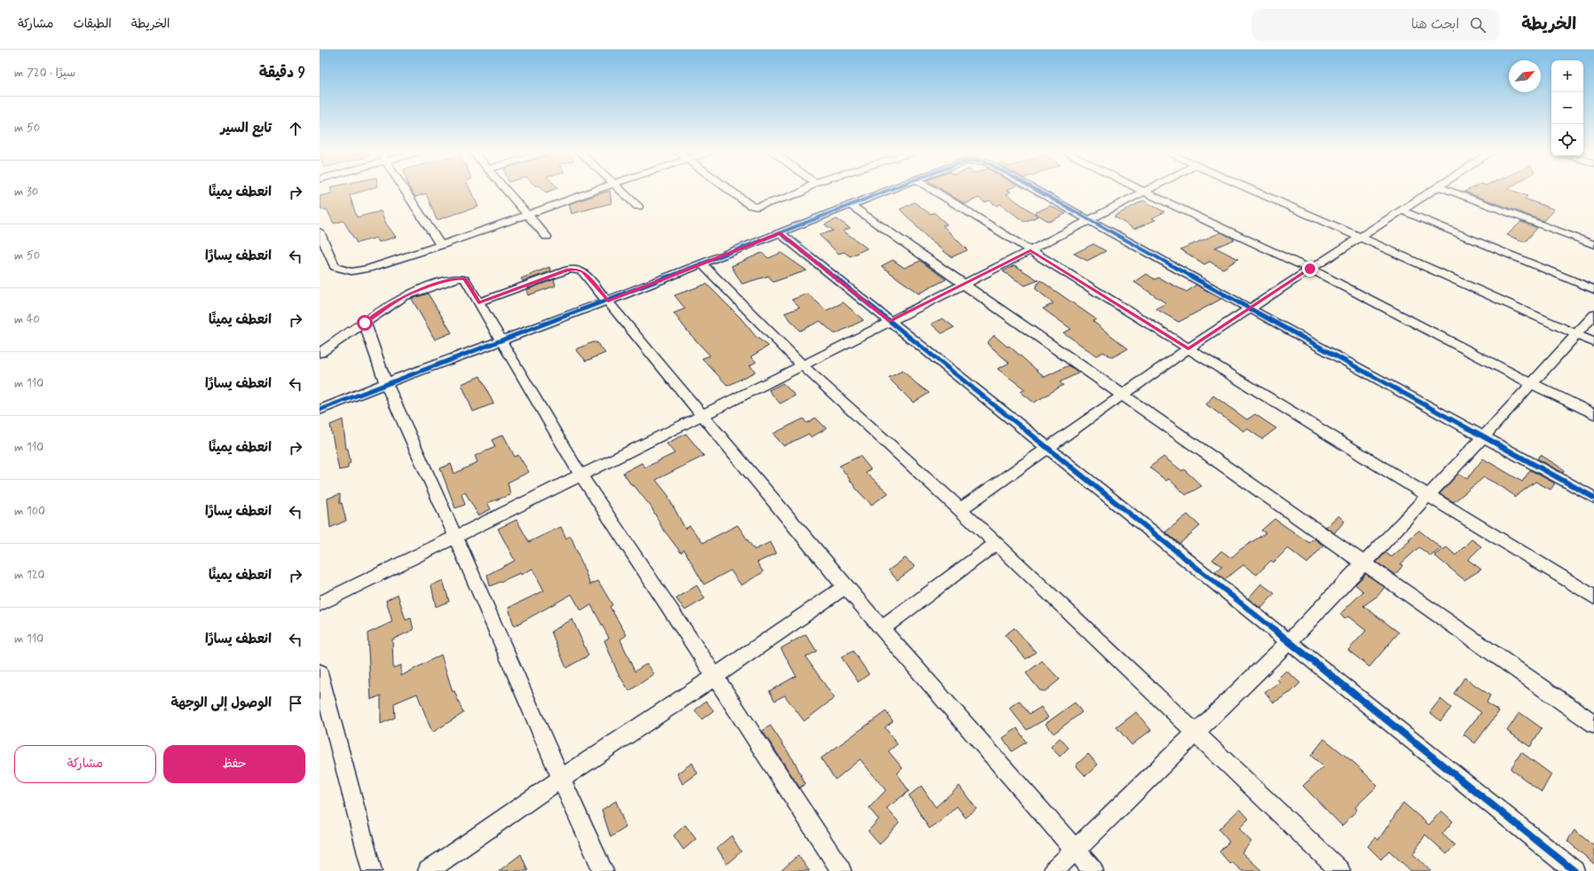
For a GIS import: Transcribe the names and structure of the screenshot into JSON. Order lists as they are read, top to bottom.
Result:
{
  "north": "top right",
  "page": {
    "header": "الخريطة",
    "search": "ابحث هنا",
    "nav": ["الخريطة", "الطبقات", "مشاركة"],
    "heading": ["9 دقيقة", "سيرًا · 720 m"],
    "map_buttons": ["+", "−"],
    "list": [
      ["تابع السير", "50 m"],
      ["انعطف يمينًا", "30 m"],
      ["انعطف يسارًا", "50 m"],
      ["انعطف يمينًا", "40 m"],
      ["انعطف يسارًا", "110 m"],
      ["انعطف يمينًا", "110 m"],
      ["انعطف يسارًا", "100 m"],
      ["انعطف يمينًا", "120 m"],
      ["انعطف يسارًا", "110 m"],
      "الوصول إلى الوجهة"
    ],
    "buttons": ["حفظ", "مشاركة"]
  }
}
